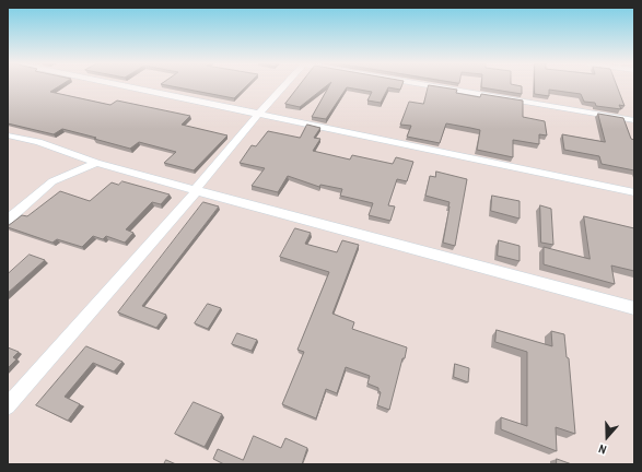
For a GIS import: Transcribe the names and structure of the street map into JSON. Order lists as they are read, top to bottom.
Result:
{
  "north": "bottom"
}
